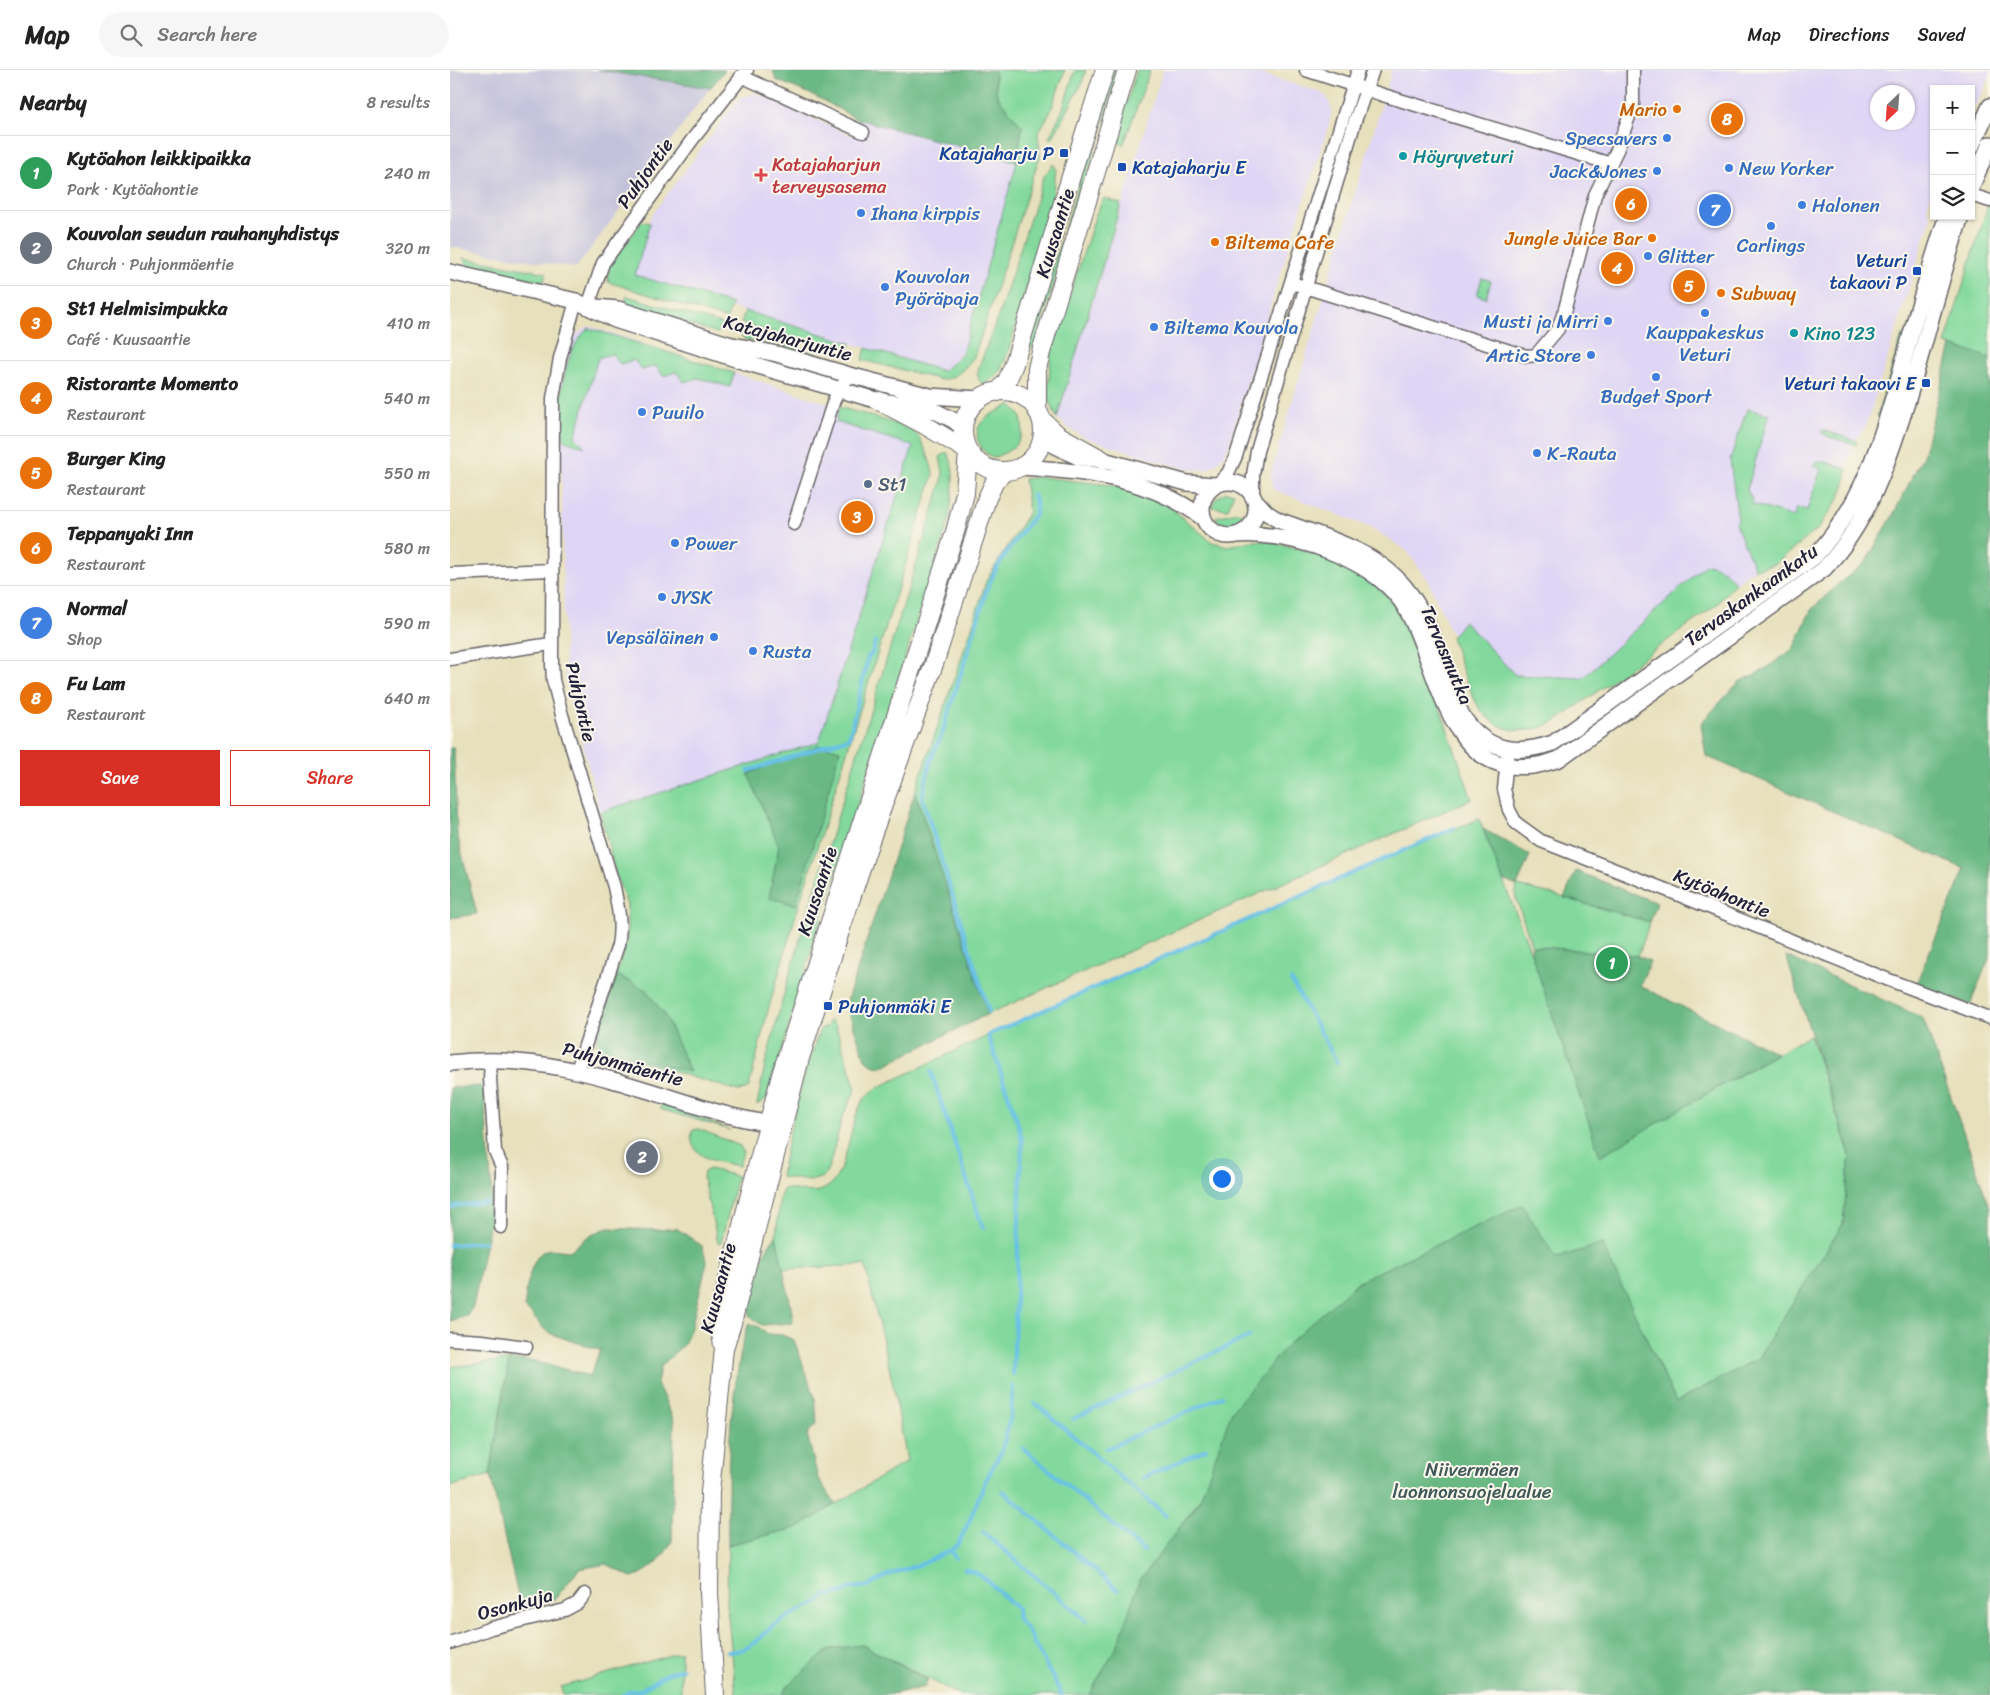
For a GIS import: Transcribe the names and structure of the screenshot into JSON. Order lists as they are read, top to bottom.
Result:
{
  "streets": {
    "main road": ["Kuusaantie"],
    "street": [
      "Puhjontie",
      "Katajaharjuntie",
      "Tervaskankaankatu",
      "Tervasmutka",
      "Kytöahontie",
      "Puhjonmäentie",
      "Osonkuja"
    ]
  },
  "crossings": [
    ["Puhjontie", "Katajaharjuntie"],
    ["Puhjontie", "Puhjonmäentie"],
    ["Kuusaantie", "Katajaharjuntie"],
    ["Kuusaantie", "Puhjonmäentie"],
    ["Tervaskankaankatu", "Tervasmutka"],
    ["Tervaskankaankatu", "Kytöahontie"],
    ["Tervasmutka", "Kytöahontie"]
  ],
  "parks": ["Niivermäen luonnonsuojelualue"],
  "places": {
    "other": [
      "Mario",
      "Specsavers",
      "Höyryveturi",
      "New Yorker",
      "Jack&Jones",
      "Halonen",
      "Ihana kirppis",
      "Carlings",
      "Jungle Juice Bar",
      "Biltema Cafe",
      "Glitter",
      "Kouvolan Pyöräpaja",
      "Subway",
      "Kauppakeskus Veturi",
      "Musti ja Mirri",
      "Biltema Kouvola",
      "Kino 123",
      "Artic Store",
      "Budget Sport",
      "Puuilo",
      "K-Rauta",
      "St1",
      "Power",
      "JYSK",
      "Vepsäläinen",
      "Rusta"
    ],
    "transit": [
      "Katajaharju P",
      "Katajaharju E",
      "Veturi takaovi P",
      "Veturi takaovi E",
      "Puhjonmäki E"
    ],
    "health": ["Katajaharjun terveysasema"]
  },
  "north": "bottom left",
  "page": {
    "header": "Map",
    "search": "Search here",
    "nav": ["Map", "Directions", "Saved"],
    "heading": ["Nearby", "8 results"],
    "map_buttons": ["+", "−"],
    "pins": [
      "8",
      "6",
      "7",
      "4",
      "5",
      "3",
      "1",
      "2"
    ],
    "list": [
      {
        "mark": "1",
        "name": "Kytöahon leikkipaikka",
        "note": "Park · Kytöahontie",
        "value": "240 m"
      },
      {
        "mark": "2",
        "name": "Kouvolan seudun rauhanyhdistys",
        "note": "Church · Puhjonmäentie",
        "value": "320 m"
      },
      {
        "mark": "3",
        "name": "St1 Helmisimpukka",
        "note": "Café · Kuusaantie",
        "value": "410 m"
      },
      {
        "mark": "4",
        "name": "Ristorante Momento",
        "note": "Restaurant",
        "value": "540 m"
      },
      {
        "mark": "5",
        "name": "Burger King",
        "note": "Restaurant",
        "value": "550 m"
      },
      {
        "mark": "6",
        "name": "Teppanyaki Inn",
        "note": "Restaurant",
        "value": "580 m"
      },
      {
        "mark": "7",
        "name": "Normal",
        "note": "Shop",
        "value": "590 m"
      },
      {
        "mark": "8",
        "name": "Fu Lam",
        "note": "Restaurant",
        "value": "640 m"
      }
    ],
    "buttons": ["Save", "Share"]
  }
}
